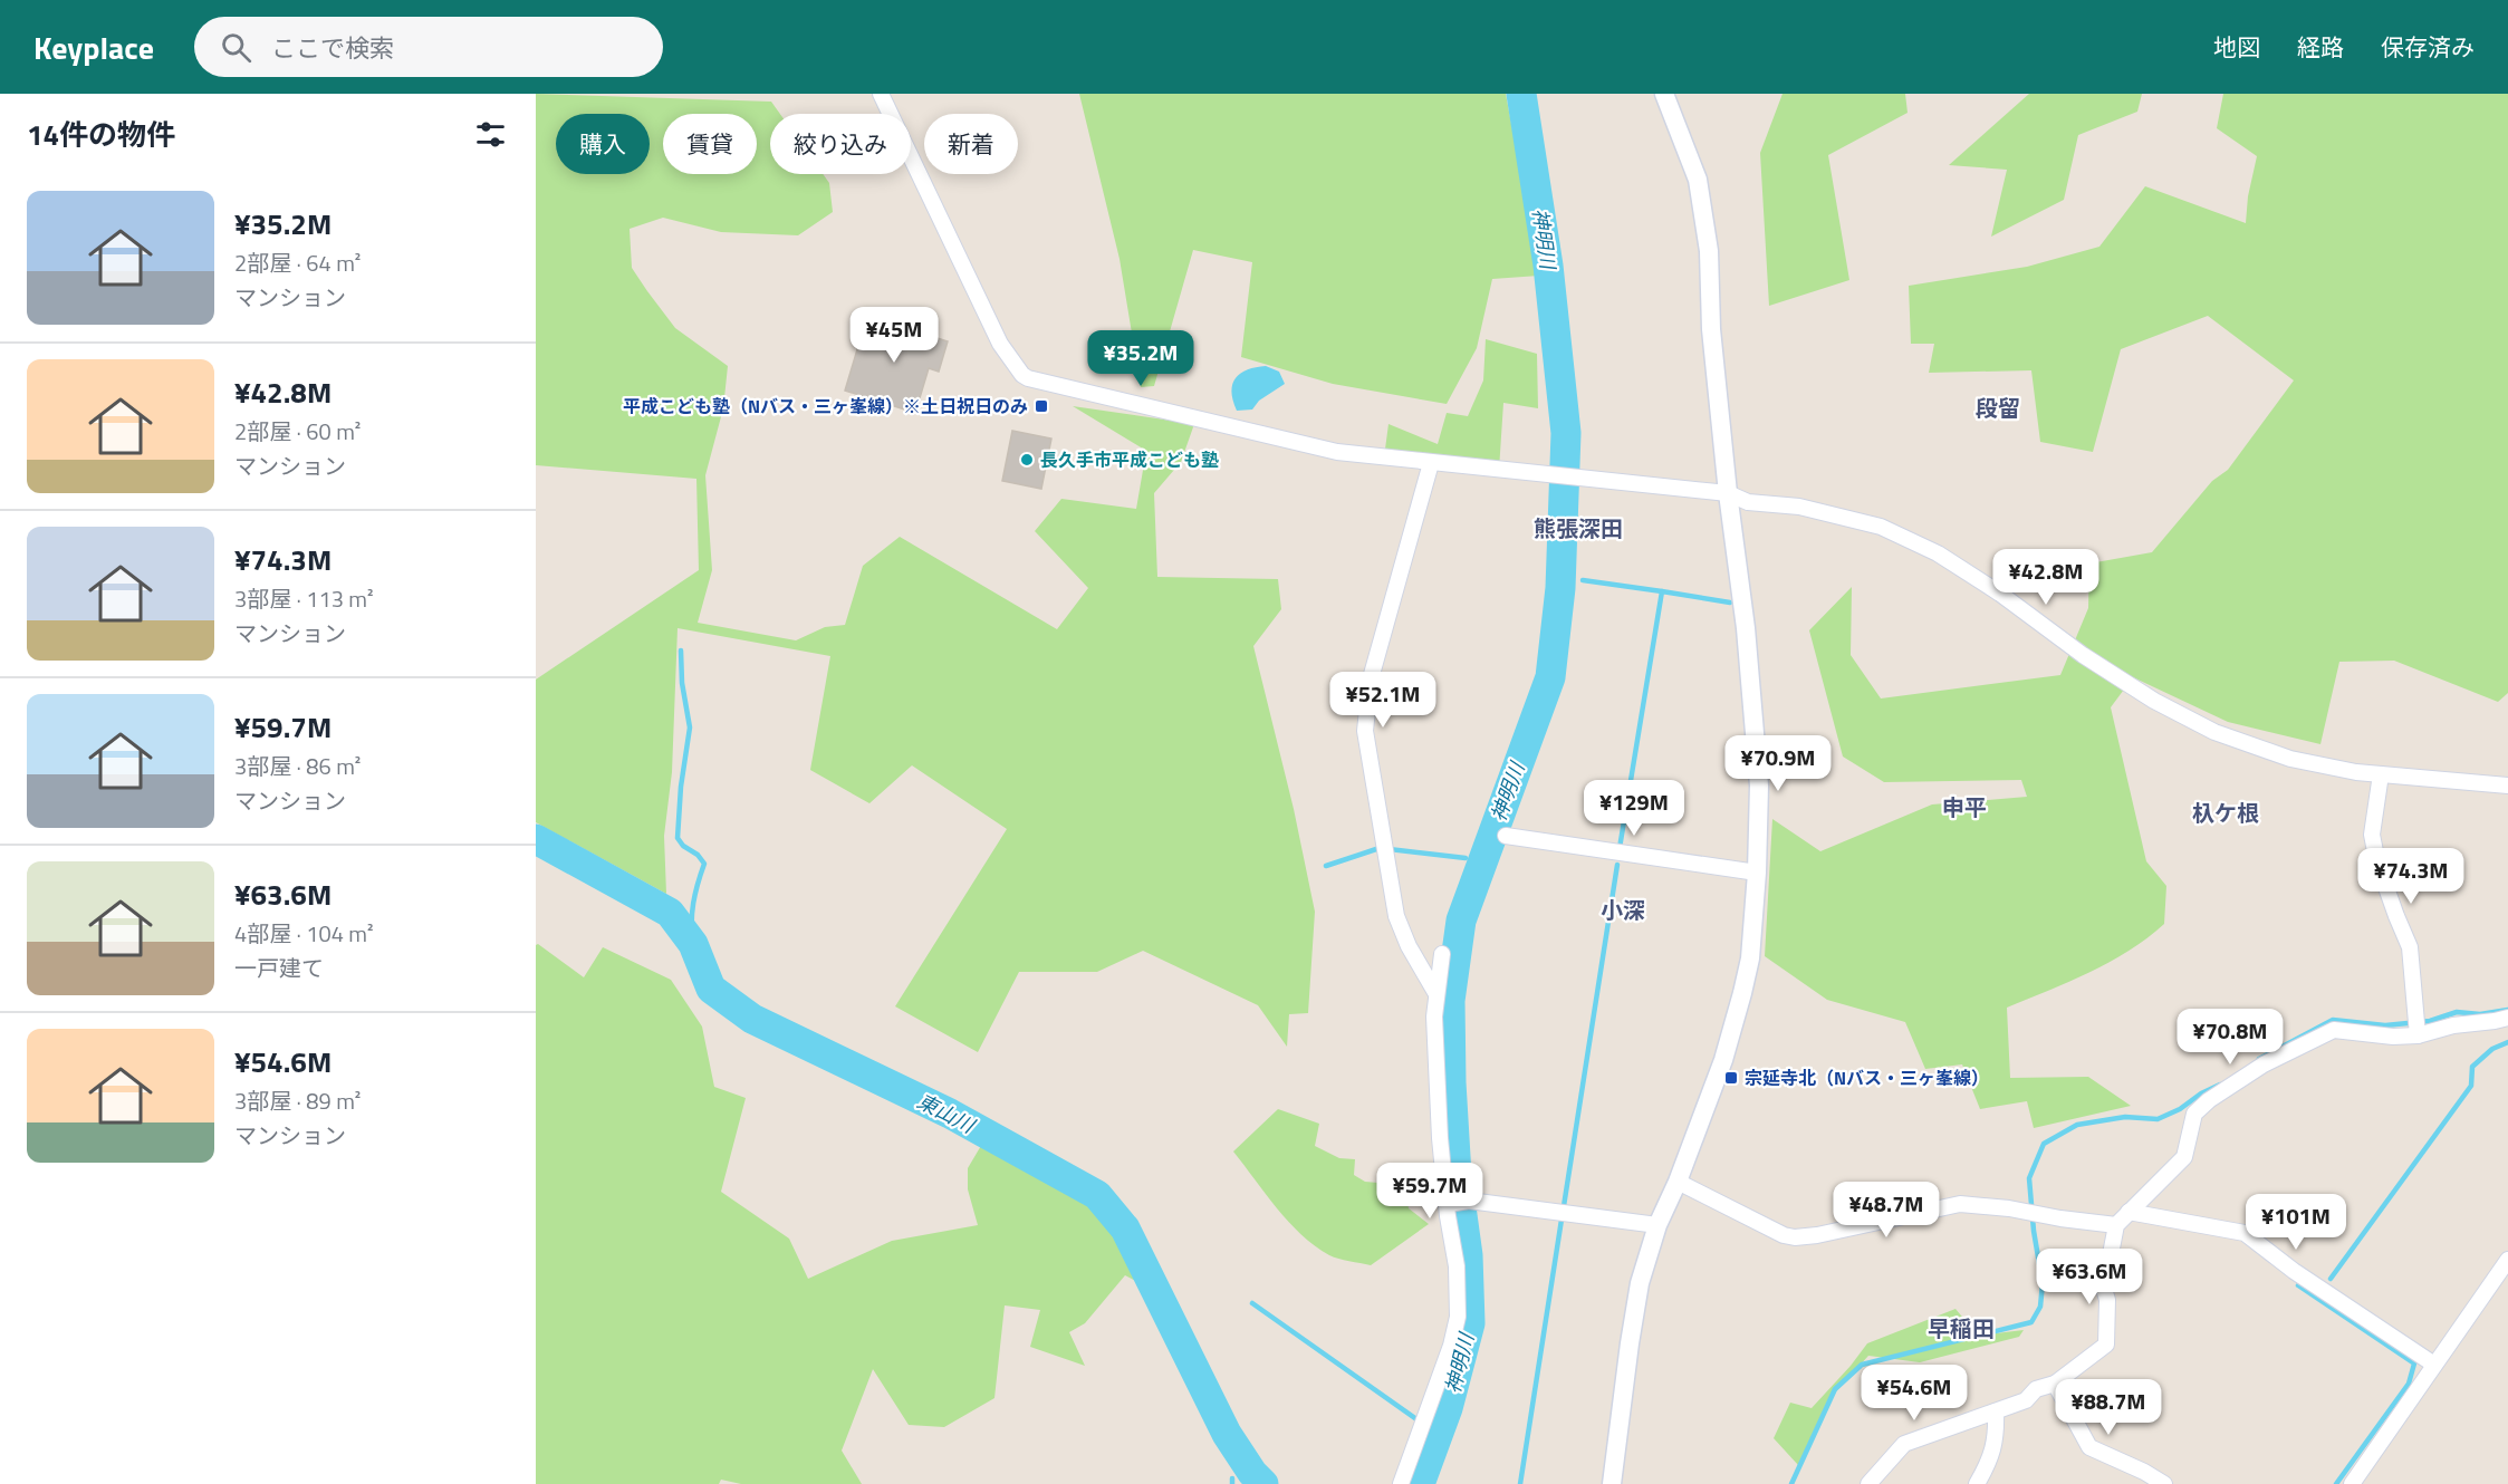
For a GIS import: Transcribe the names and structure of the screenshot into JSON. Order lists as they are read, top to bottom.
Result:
{
  "districts": [
    "段留",
    "熊張深田",
    "申平",
    "杁ケ根",
    "小深",
    "早稲田"
  ],
  "water": ["神明川", "東山川"],
  "places": {
    "transit": ["平成こども塾（Nバス・三ヶ峯線）※土日祝日のみ", "宗延寺北（Nバス・三ヶ峯線）"],
    "other": ["長久手市平成こども塾"]
  },
  "page": {
    "header": "Keyplace",
    "search": "ここで検索",
    "nav": ["地図", "経路", "保存済み"],
    "heading": "14件の物件",
    "chip": [
      "購入",
      "賃貸",
      "絞り込み",
      "新着"
    ],
    "list": [
      {
        "name": "¥35.2M",
        "note": "2部屋 · 64 m² · マンション"
      },
      {
        "name": "¥42.8M",
        "note": "2部屋 · 60 m² · マンション"
      },
      {
        "name": "¥74.3M",
        "note": "3部屋 · 113 m² · マンション"
      },
      {
        "name": "¥59.7M",
        "note": "3部屋 · 86 m² · マンション"
      },
      {
        "name": "¥63.6M",
        "note": "4部屋 · 104 m² · 一戸建て"
      },
      {
        "name": "¥54.6M",
        "note": "3部屋 · 89 m² · マンション"
      }
    ],
    "price": [
      "¥45M",
      "¥35.2M",
      "¥42.8M",
      "¥52.1M",
      "¥70.9M",
      "¥129M",
      "¥74.3M",
      "¥70.8M",
      "¥59.7M",
      "¥48.7M",
      "¥101M",
      "¥63.6M",
      "¥54.6M",
      "¥88.7M"
    ]
  }
}
